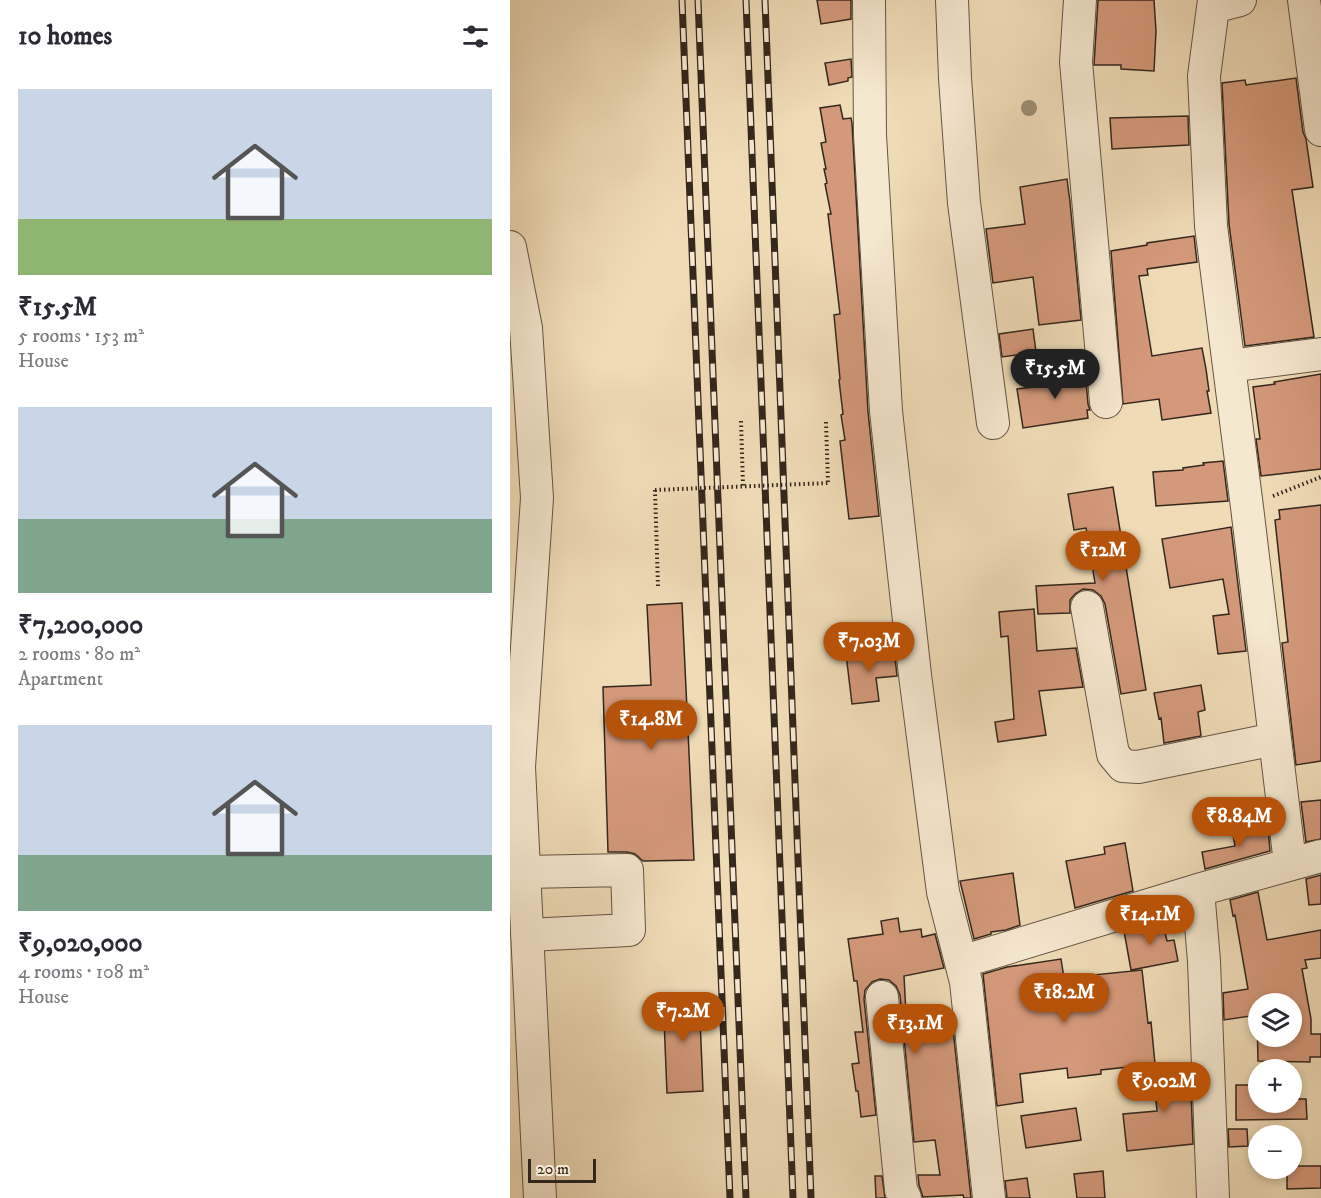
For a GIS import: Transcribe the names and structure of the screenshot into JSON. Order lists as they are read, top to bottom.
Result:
{
  "scale_bar": "20 m",
  "page": {
    "heading": "10 homes",
    "list": [
      {
        "name": "₹15.5M",
        "note": "5 rooms · 153 m² · House"
      },
      {
        "name": "₹7,200,000",
        "note": "2 rooms · 80 m² · Apartment"
      },
      {
        "name": "₹9,020,000",
        "note": "4 rooms · 108 m² · House"
      }
    ],
    "price": [
      "₹15.5M",
      "₹12M",
      "₹7.03M",
      "₹14.8M",
      "₹8.84M",
      "₹14.1M",
      "₹18.2M",
      "₹7.2M",
      "₹13.1M",
      "₹9.02M"
    ],
    "map_buttons": ["+", "−"],
    "scale": "20 m"
  }
}
